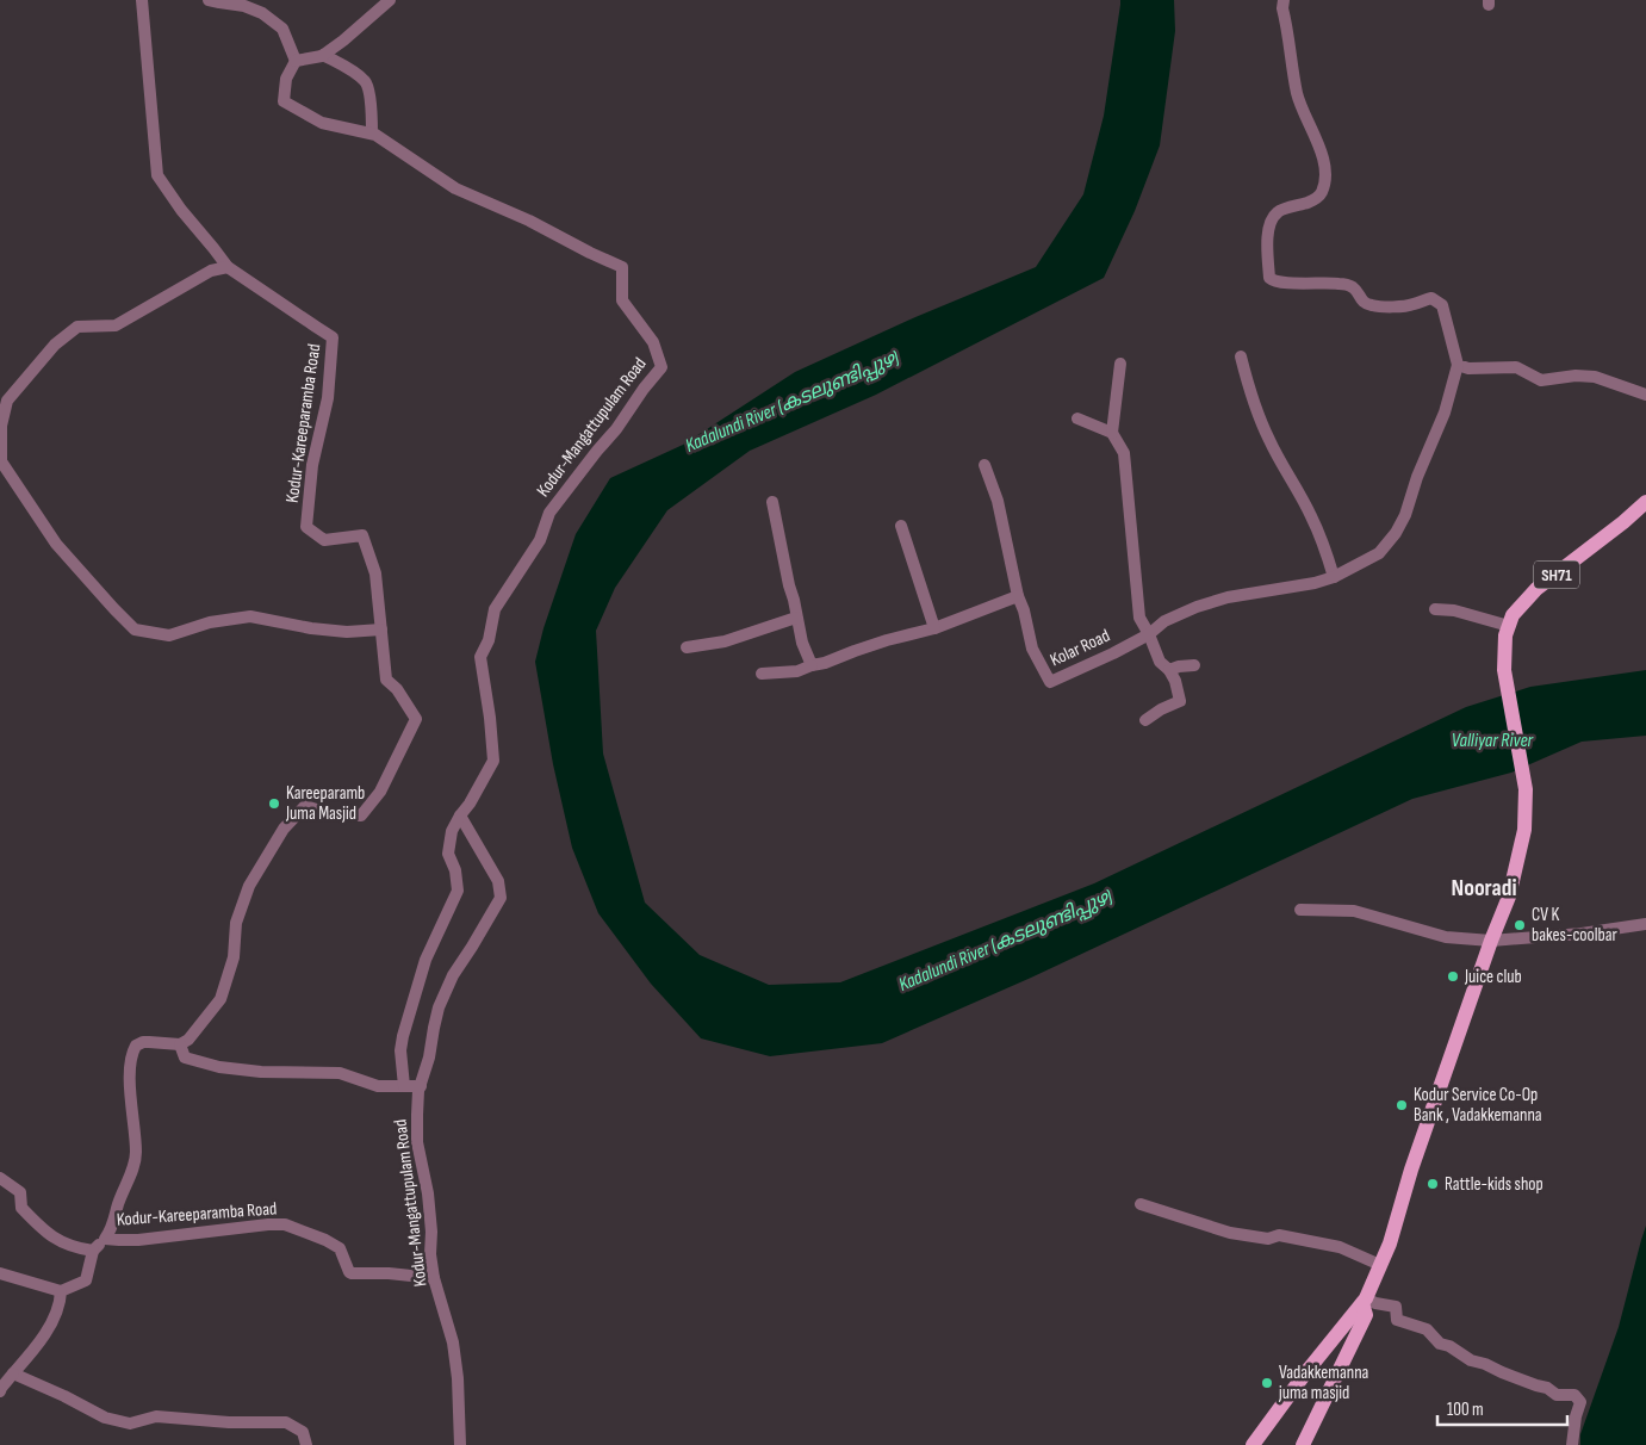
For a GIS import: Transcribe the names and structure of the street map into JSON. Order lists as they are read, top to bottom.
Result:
{
  "streets": {
    "main road": ["SH71"],
    "street": ["Kodur-Kareeparamba Road", "Kodur-Mangattupulam Road", "Kolar Road"]
  },
  "crossings": [
    ["Kodur-Kareeparamba Road", "Kodur-Mangattupulam Road"]
  ],
  "districts": ["Nooradi"],
  "water": ["Kadalundi River (കടലുണ്ടിപ്പുഴ)", "Valliyar River"],
  "places": [
    "Kareeparamb Juma Masjid",
    "CV K bakes-coolbar",
    "Juice club",
    "Kodur Service Co-Op Bank , Vadakkemanna",
    "Rattle-kids shop",
    "Vadakkemanna juma masjid"
  ],
  "scale_bar": "100 m"
}
